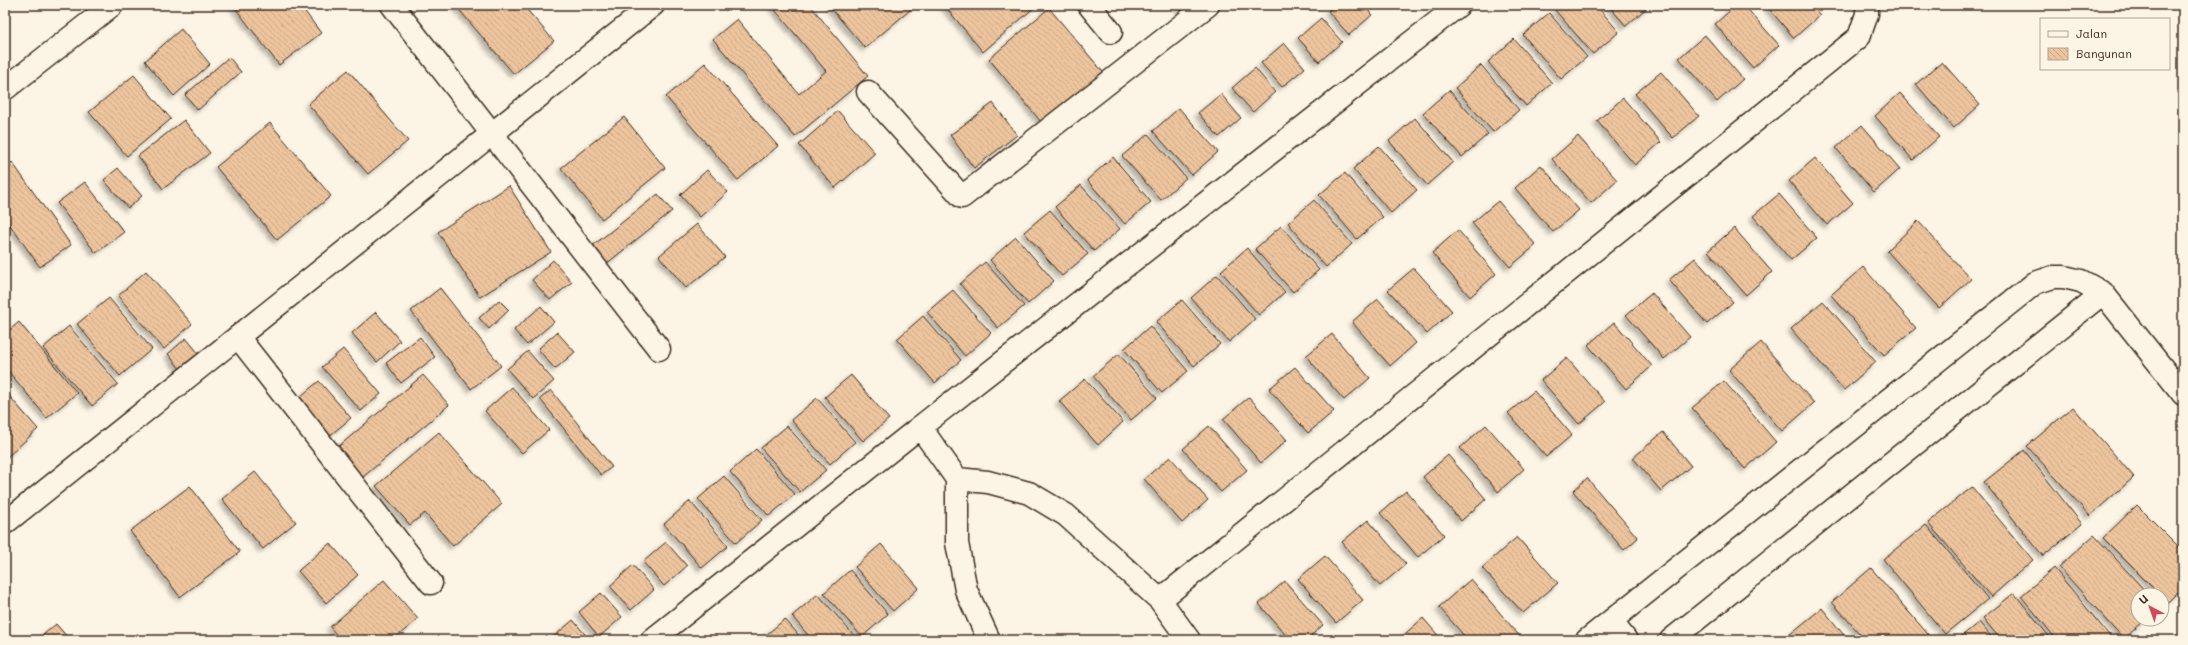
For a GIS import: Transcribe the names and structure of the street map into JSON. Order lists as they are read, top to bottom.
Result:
{
  "legend": ["Jalan", "Bangunan"],
  "north": "top left"
}
